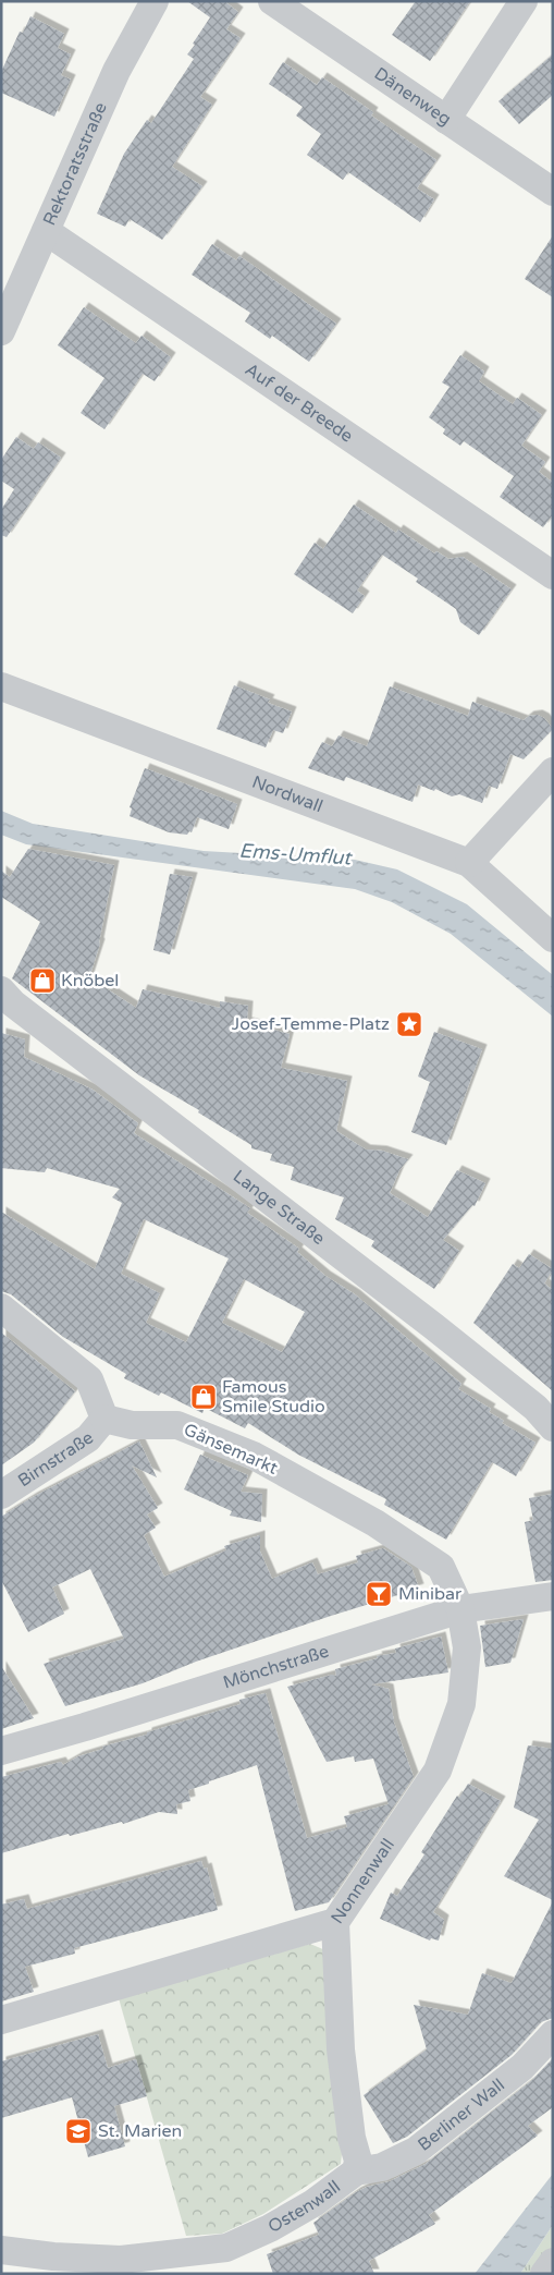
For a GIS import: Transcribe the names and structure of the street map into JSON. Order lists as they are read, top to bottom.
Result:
{
  "streets": {
    "street": [
      "Dänenweg",
      "Rektoratsstraße",
      "Auf der Breede",
      "Nordwall",
      "Lange Straße",
      "Gänsemarkt",
      "Birnstraße",
      "Mönchstraße",
      "Nonnenwall",
      "Berliner Wall",
      "Ostenwall"
    ]
  },
  "crossings": [
    ["Rektoratsstraße", "Auf der Breede"],
    ["Gänsemarkt", "Birnstraße"],
    ["Gänsemarkt", "Mönchstraße"],
    ["Gänsemarkt", "Nonnenwall"],
    ["Mönchstraße", "Nonnenwall"],
    ["Nonnenwall", "Ostenwall"],
    ["Berliner Wall", "Ostenwall"]
  ],
  "water": ["Ems-Umflut"],
  "places": {
    "shop": ["Knöbel", "Famous Smile Studio"],
    "place": ["Josef-Temme-Platz"],
    "bar": ["Minibar"],
    "school or university": ["St. Marien"]
  }
}
